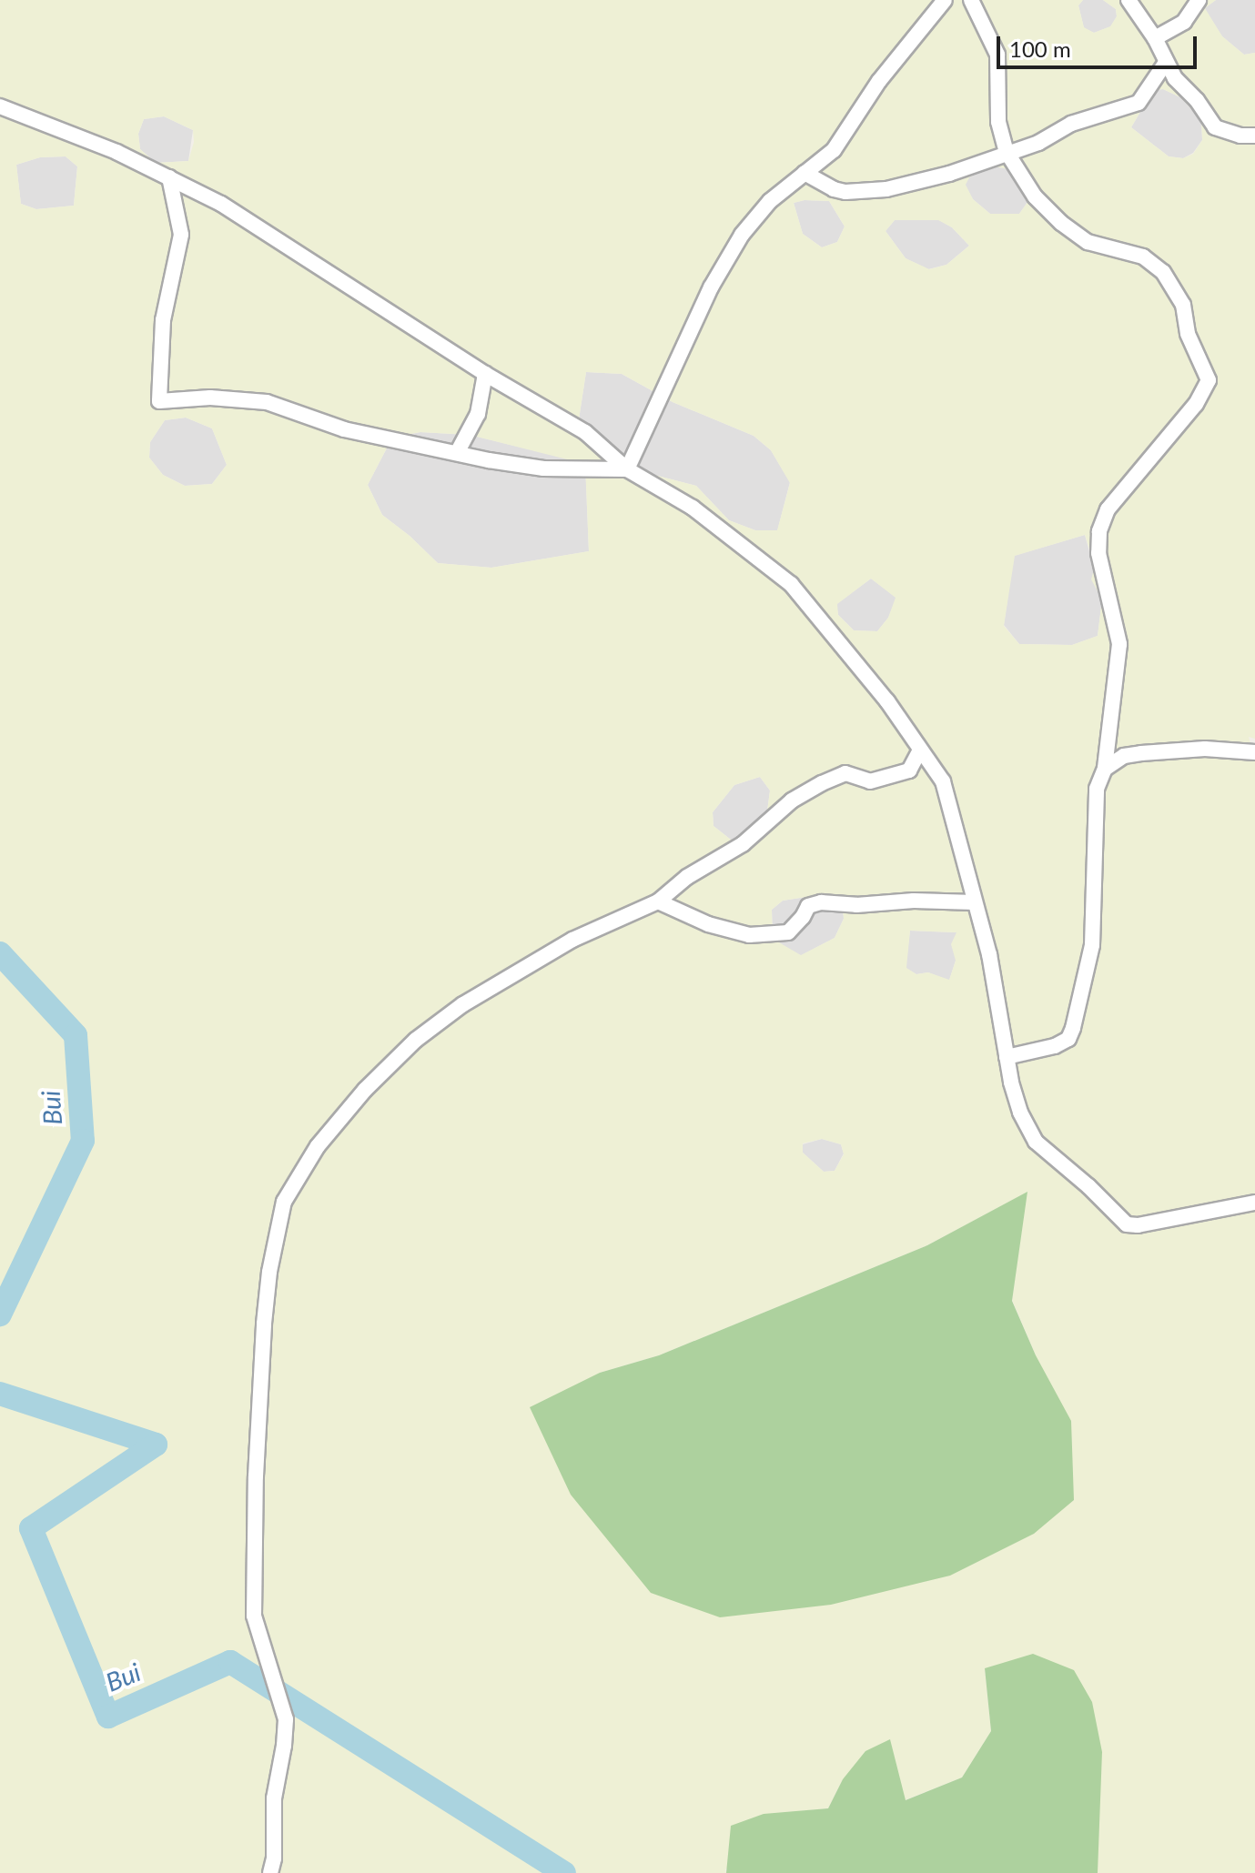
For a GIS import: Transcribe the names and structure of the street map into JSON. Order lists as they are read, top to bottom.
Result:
{
  "water": ["Bui"],
  "scale_bar": "100 m"
}
